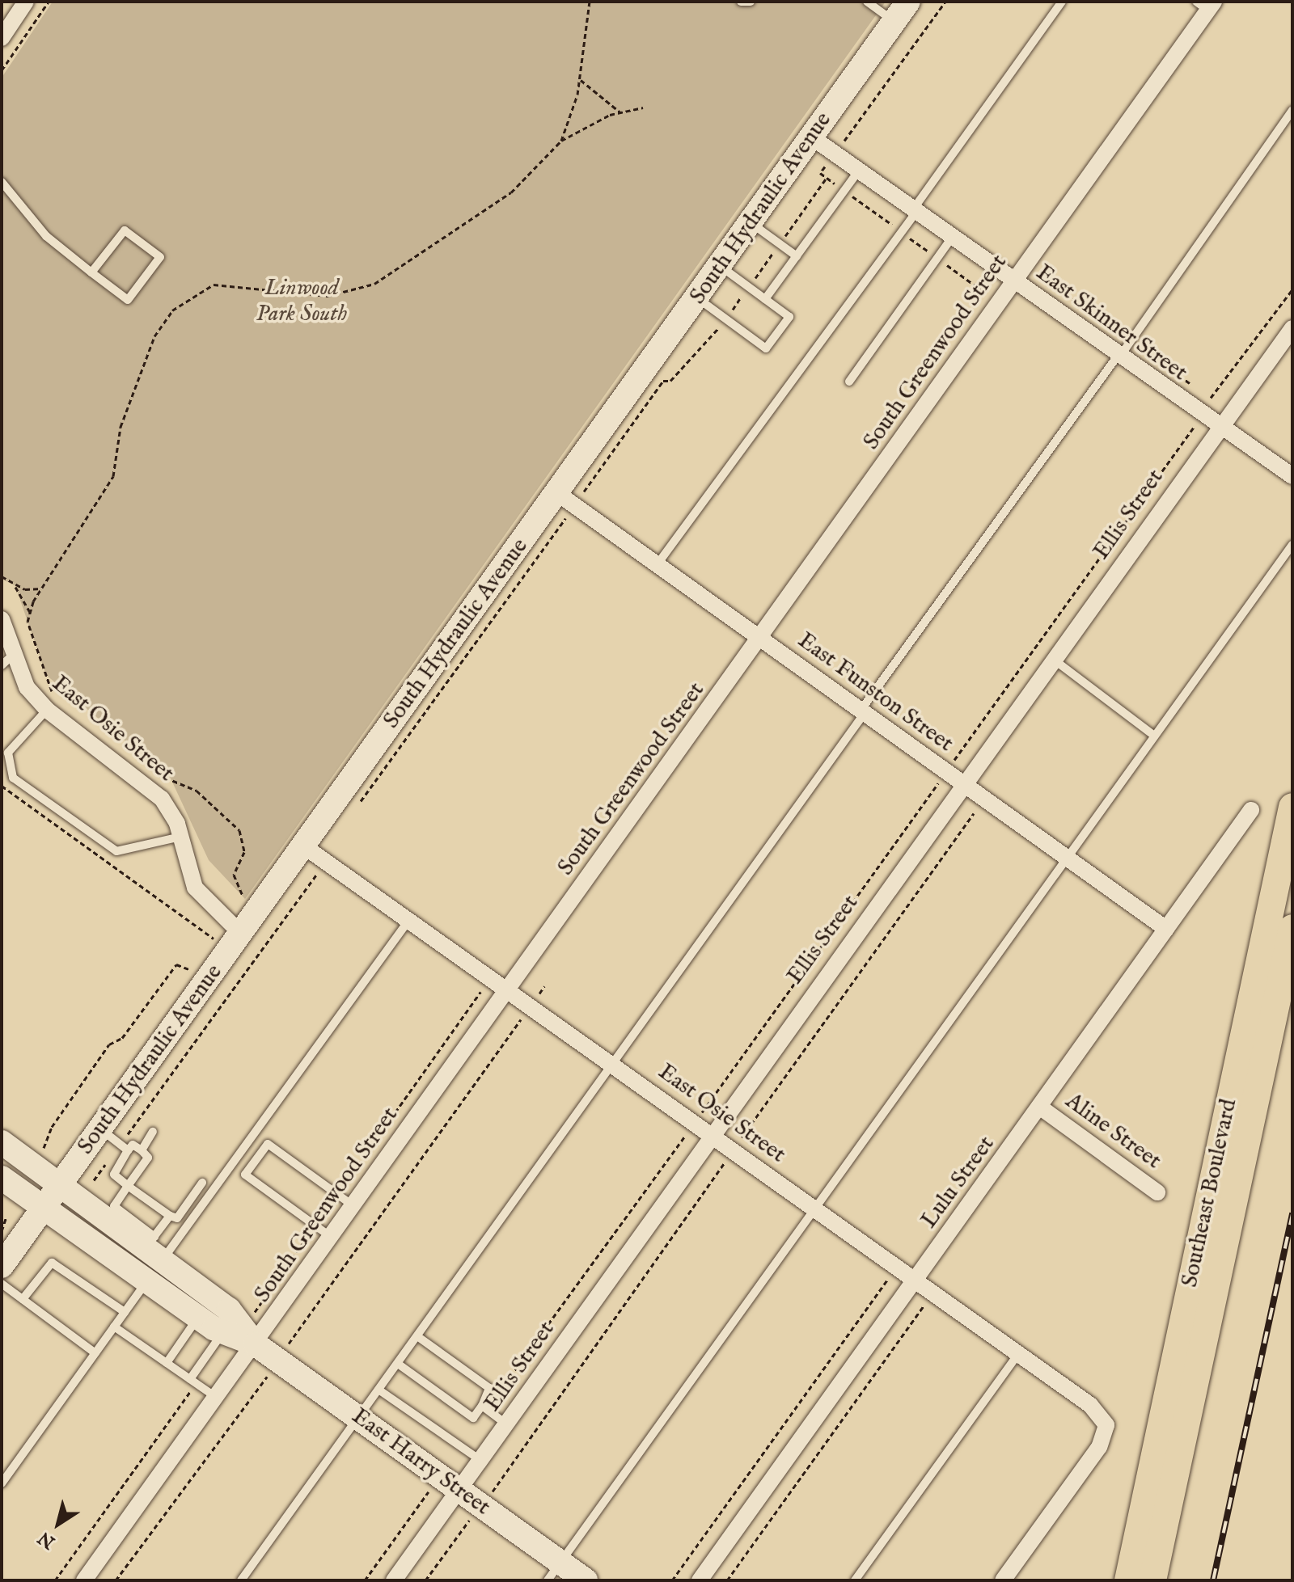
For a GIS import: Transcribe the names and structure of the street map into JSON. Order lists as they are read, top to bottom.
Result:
{
  "streets": {
    "main road": ["Southeast Boulevard"],
    "street": [
      "South Hydraulic Avenue",
      "East Skinner Street",
      "South Greenwood Street",
      "Ellis Street",
      "East Funston Street",
      "East Osie Street",
      "Aline Street",
      "Lulu Street",
      "East Harry Street"
    ]
  },
  "crossings": [
    ["South Hydraulic Avenue", "East Skinner Street"],
    ["South Hydraulic Avenue", "East Funston Street"],
    ["South Hydraulic Avenue", "East Osie Street"],
    ["South Hydraulic Avenue", "East Harry Street"],
    ["East Skinner Street", "South Greenwood Street"],
    ["East Skinner Street", "Ellis Street"],
    ["South Greenwood Street", "East Funston Street"],
    ["South Greenwood Street", "East Osie Street"],
    ["South Greenwood Street", "East Harry Street"],
    ["Ellis Street", "East Funston Street"],
    ["Ellis Street", "East Osie Street"],
    ["Ellis Street", "East Harry Street"],
    ["East Funston Street", "Lulu Street"],
    ["East Osie Street", "Lulu Street"],
    ["Aline Street", "Lulu Street"]
  ],
  "parks": ["Linwood Park South"],
  "north": "bottom left"
}
